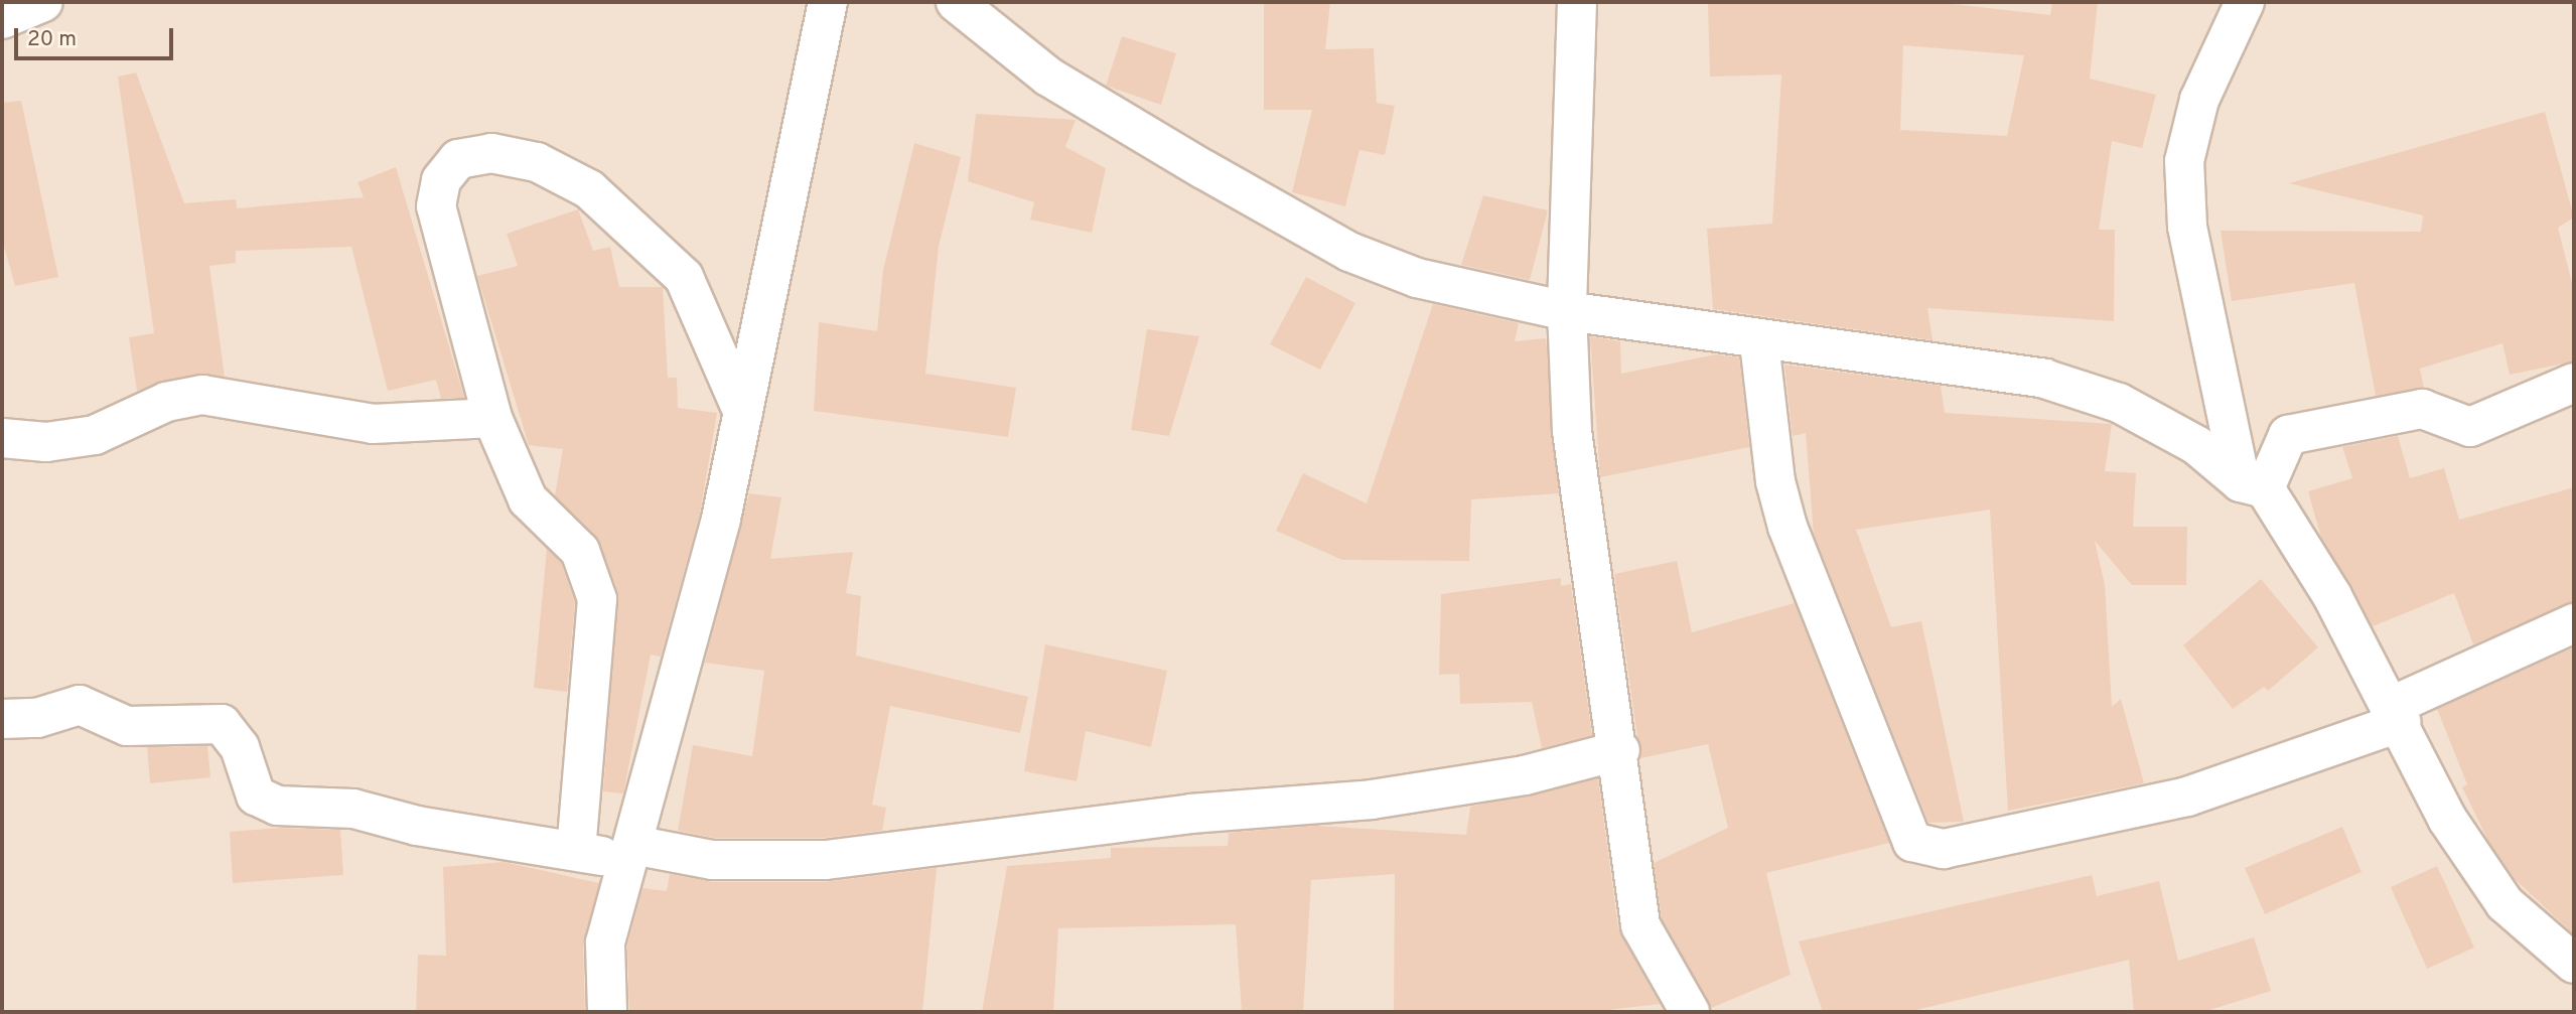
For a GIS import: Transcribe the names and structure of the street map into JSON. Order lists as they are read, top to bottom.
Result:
{
  "scale_bar": "20 m"
}
